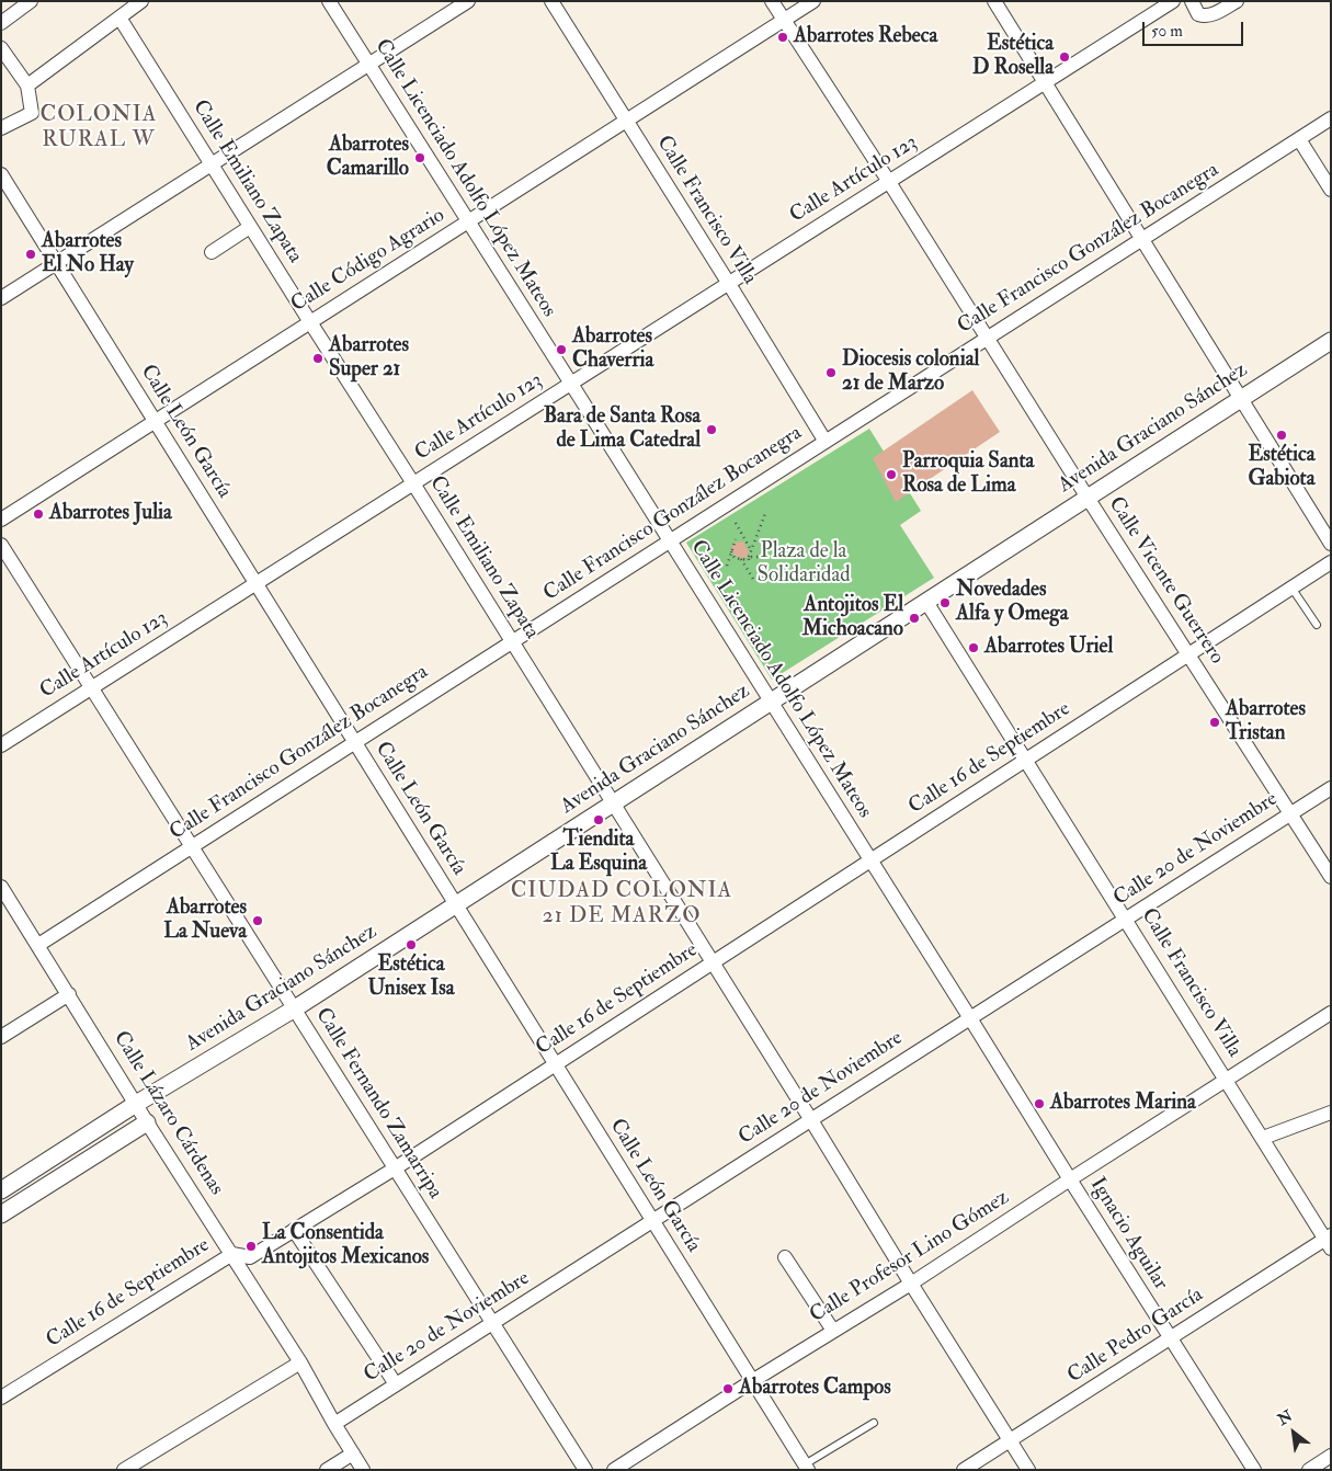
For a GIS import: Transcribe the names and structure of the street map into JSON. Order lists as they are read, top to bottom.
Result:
{
  "streets": {
    "street": [
      "Calle Licenciado Adolfo López Mateos",
      "Calle Artículo 123",
      "Calle Emiliano Zapata",
      "Calle Francisco Villa",
      "Calle Francisco González Bocanegra",
      "Calle Código Agrario",
      "Avenida Graciano Sánchez",
      "Calle León García",
      "Calle Vicente Guerrero",
      "Calle 16 de Septiembre",
      "Calle 20 de Noviembre",
      "Calle Fernando Zamarripa",
      "Calle Lázaro Cárdenas",
      "Ignacio Aguilar",
      "Calle Profesor Lino Gómez",
      "Calle Pedro García"
    ]
  },
  "crossings": [
    ["Calle Licenciado Adolfo López Mateos", "Calle Artículo 123"],
    ["Calle Licenciado Adolfo López Mateos", "Calle Francisco González Bocanegra"],
    ["Calle Licenciado Adolfo López Mateos", "Calle Código Agrario"],
    ["Calle Licenciado Adolfo López Mateos", "Avenida Graciano Sánchez"],
    ["Calle Licenciado Adolfo López Mateos", "Calle 16 de Septiembre"],
    ["Calle Licenciado Adolfo López Mateos", "Calle 20 de Noviembre"],
    ["Calle Licenciado Adolfo López Mateos", "Ignacio Aguilar"],
    ["Calle Artículo 123", "Calle Emiliano Zapata"],
    ["Calle Artículo 123", "Calle Francisco Villa"],
    ["Calle Artículo 123", "Calle León García"],
    ["Calle Artículo 123", "Calle Vicente Guerrero"],
    ["Calle Artículo 123", "Calle Fernando Zamarripa"],
    ["Calle Emiliano Zapata", "Calle Francisco González Bocanegra"],
    ["Calle Emiliano Zapata", "Calle Código Agrario"],
    ["Calle Emiliano Zapata", "Avenida Graciano Sánchez"],
    ["Calle Emiliano Zapata", "Calle 16 de Septiembre"],
    ["Calle Emiliano Zapata", "Calle 20 de Noviembre"],
    ["Calle Emiliano Zapata", "Calle Profesor Lino Gómez"],
    ["Calle Emiliano Zapata", "Calle Pedro García"],
    ["Calle Francisco Villa", "Calle Francisco González Bocanegra"],
    ["Calle Francisco Villa", "Calle Código Agrario"],
    ["Calle Francisco Villa", "Avenida Graciano Sánchez"],
    ["Calle Francisco Villa", "Calle 16 de Septiembre"],
    ["Calle Francisco Villa", "Calle 20 de Noviembre"],
    ["Calle Francisco Villa", "Calle Profesor Lino Gómez"],
    ["Calle Francisco Villa", "Calle Pedro García"],
    ["Calle Francisco González Bocanegra", "Calle León García"],
    ["Calle Francisco González Bocanegra", "Calle Vicente Guerrero"],
    ["Calle Francisco González Bocanegra", "Calle Fernando Zamarripa"],
    ["Calle Francisco González Bocanegra", "Calle Lázaro Cárdenas"],
    ["Calle Código Agrario", "Calle León García"],
    ["Calle Código Agrario", "Calle Vicente Guerrero"],
    ["Avenida Graciano Sánchez", "Calle León García"],
    ["Avenida Graciano Sánchez", "Calle Vicente Guerrero"],
    ["Avenida Graciano Sánchez", "Calle Fernando Zamarripa"],
    ["Avenida Graciano Sánchez", "Calle Lázaro Cárdenas"],
    ["Calle León García", "Calle 16 de Septiembre"],
    ["Calle León García", "Calle 20 de Noviembre"],
    ["Calle León García", "Calle Profesor Lino Gómez"],
    ["Calle Vicente Guerrero", "Calle 16 de Septiembre"],
    ["Calle Vicente Guerrero", "Calle 20 de Noviembre"],
    ["Calle 16 de Septiembre", "Calle Fernando Zamarripa"],
    ["Calle 16 de Septiembre", "Calle Lázaro Cárdenas"],
    ["Calle 20 de Noviembre", "Calle Fernando Zamarripa"],
    ["Calle 20 de Noviembre", "Calle Lázaro Cárdenas"],
    ["Calle 20 de Noviembre", "Ignacio Aguilar"],
    ["Ignacio Aguilar", "Calle Profesor Lino Gómez"],
    ["Ignacio Aguilar", "Calle Pedro García"]
  ],
  "districts": ["COLONIA RURAL W", "CIUDAD COLONIA 21 DE MARZO"],
  "parks": ["Plaza de la Solidaridad"],
  "places": [
    "Abarrotes Rebeca",
    "Estética D Rosella",
    "Abarrotes Camarillo",
    "Abarrotes El No Hay",
    "Abarrotes Chaverria",
    "Abarrotes Super 21",
    "Diocesis colonial 21 de Marzo",
    "Bara de Santa Rosa de Lima Catedral",
    "Estética Gabiota",
    "Parroquia Santa Rosa de Lima",
    "Abarrotes Julia",
    "Novedades Alfa y Omega",
    "Antojitos El Michoacano",
    "Abarrotes Uriel",
    "Abarrotes Tristan",
    "Tiendita La Esquina",
    "Abarrotes La Nueva",
    "Estética Unisex Isa",
    "Abarrotes Marina",
    "La Consentida Antojitos Mexicanos",
    "Abarrotes Campos"
  ],
  "scale_bar": "50 m",
  "north": "top left"
}
